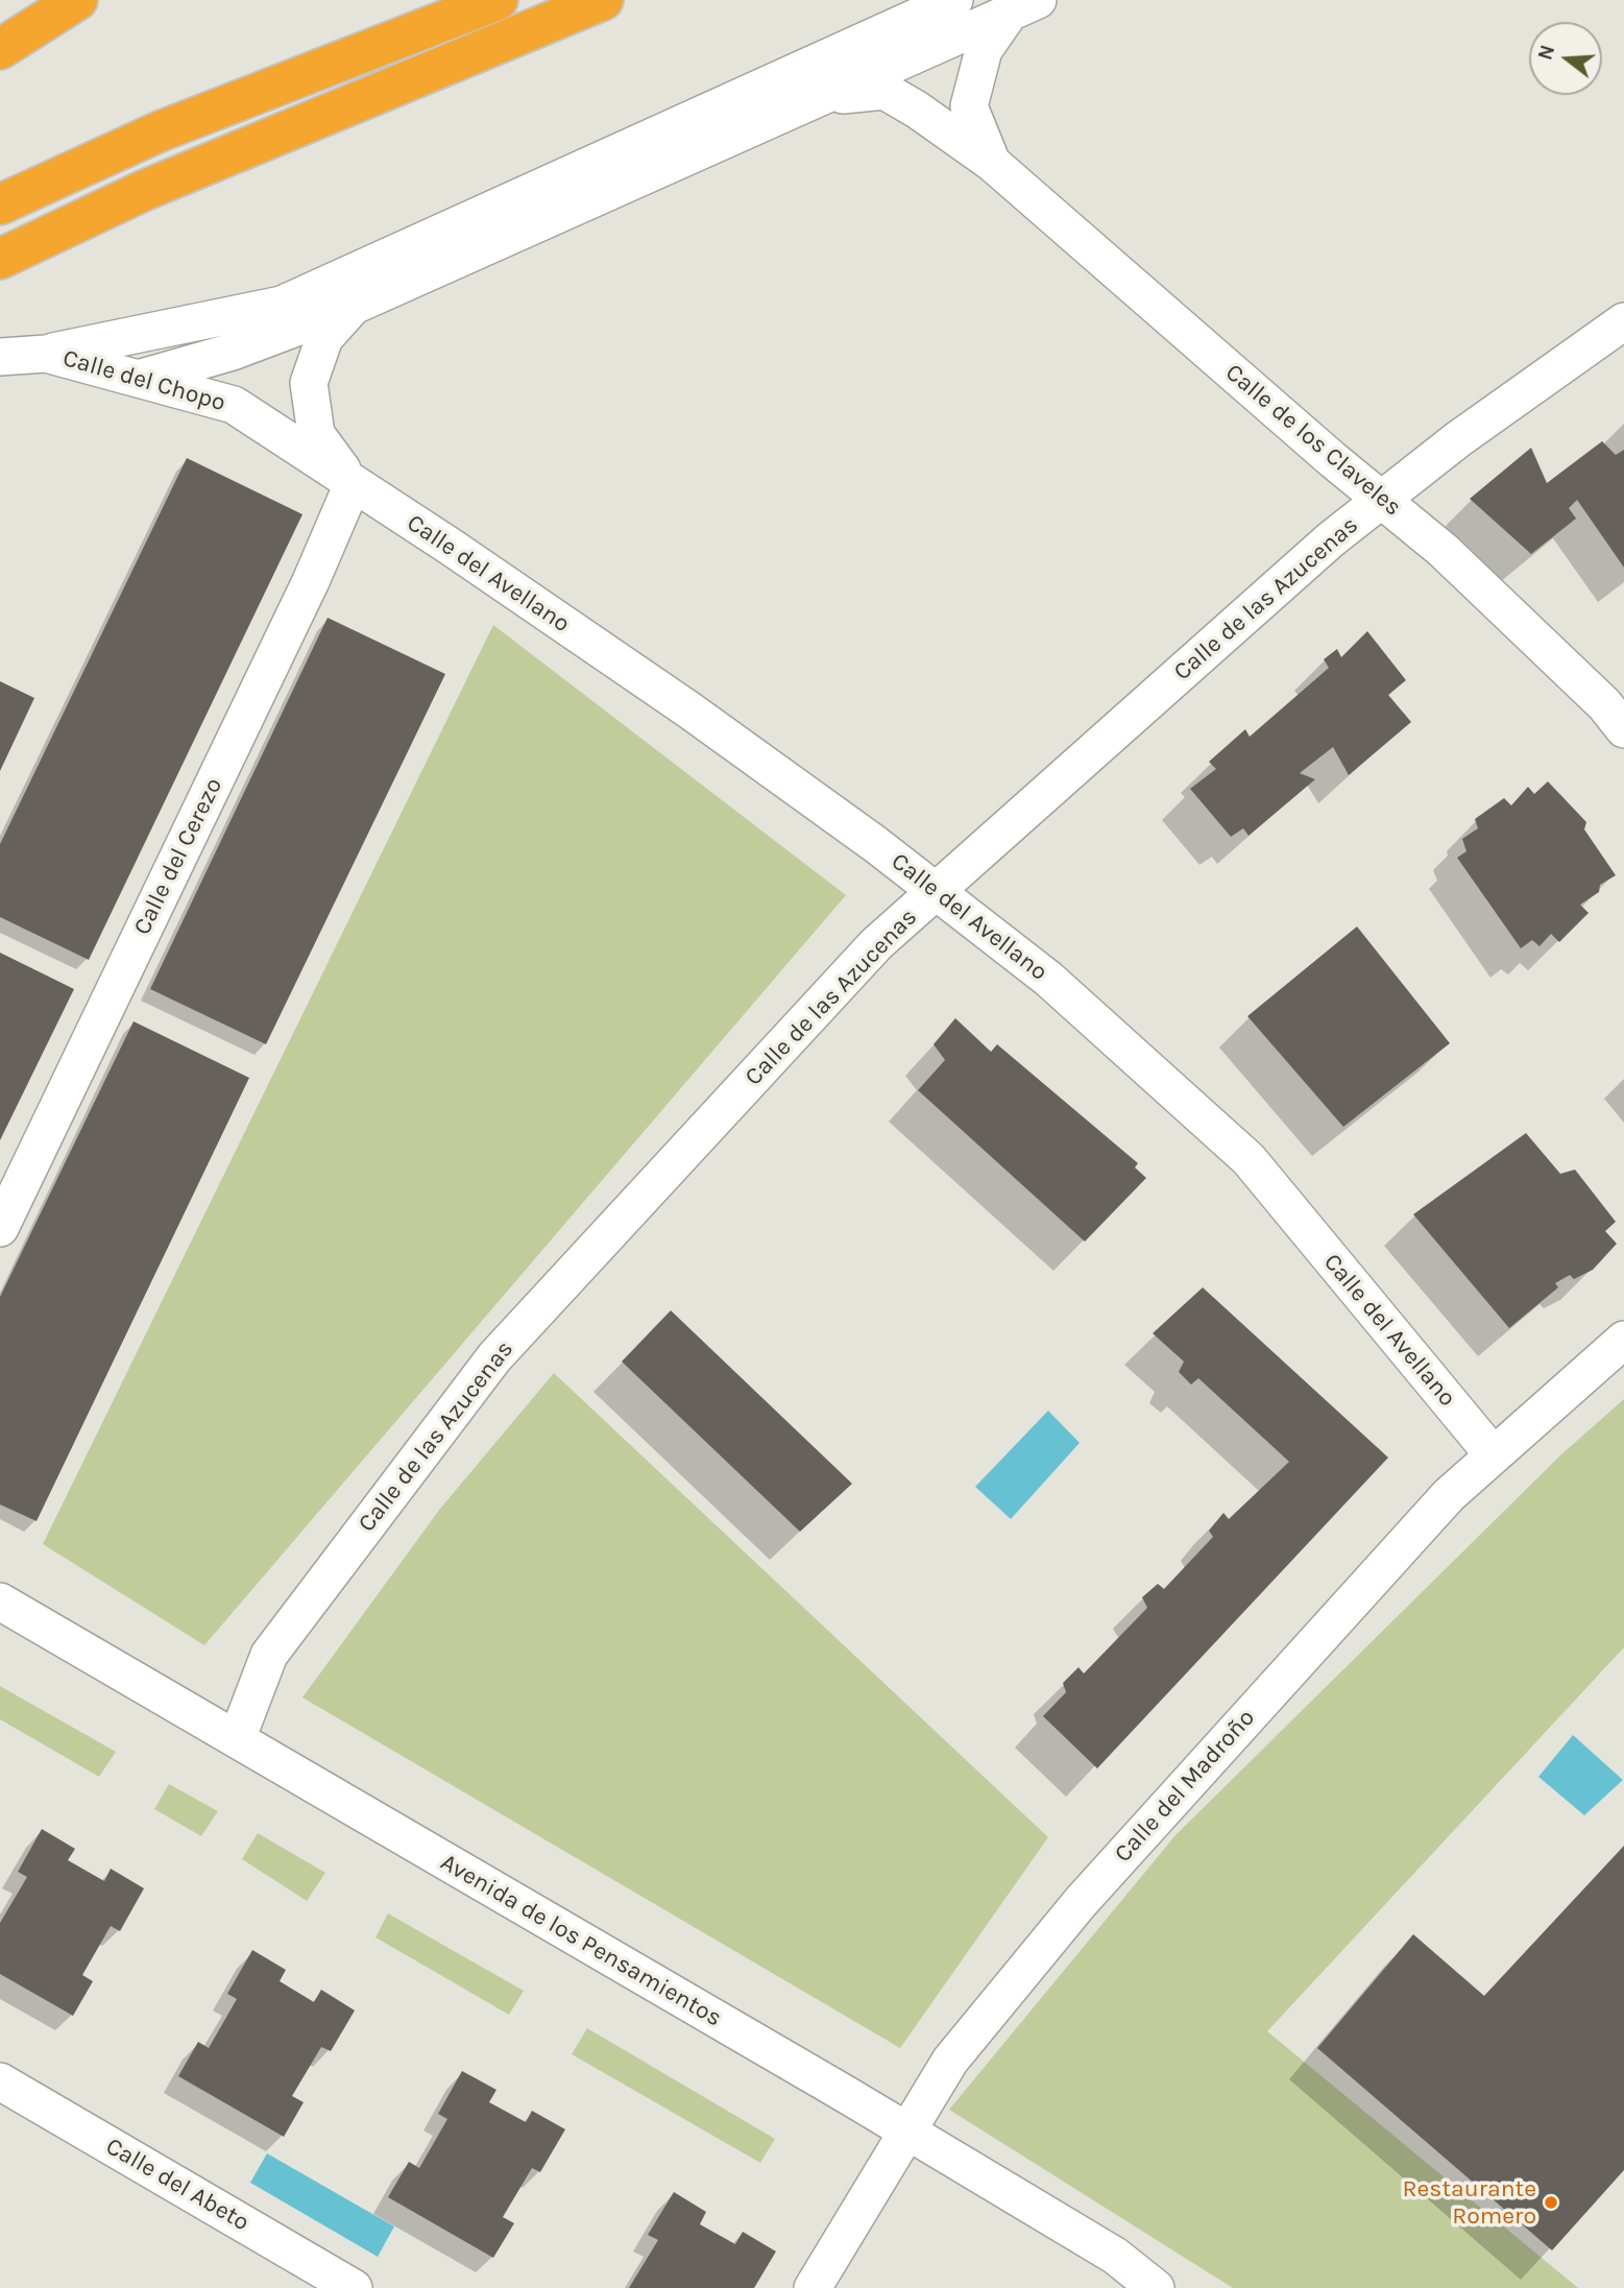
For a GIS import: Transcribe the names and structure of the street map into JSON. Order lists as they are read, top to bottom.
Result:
{
  "streets": {
    "street": [
      "Calle del Chopo",
      "Calle de los Claveles",
      "Calle del Avellano",
      "Calle de las Azucenas",
      "Calle del Cerezo",
      "Calle del Madroño",
      "Avenida de los Pensamientos",
      "Calle del Abeto"
    ]
  },
  "crossings": [
    ["Calle del Chopo", "Calle del Avellano"],
    ["Calle del Chopo", "Calle del Cerezo"],
    ["Calle de los Claveles", "Calle de las Azucenas"],
    ["Calle del Avellano", "Calle de las Azucenas"],
    ["Calle del Avellano", "Calle del Cerezo"],
    ["Calle del Avellano", "Calle del Madroño"],
    ["Calle de las Azucenas", "Avenida de los Pensamientos"],
    ["Calle del Madroño", "Avenida de los Pensamientos"]
  ],
  "places": ["Restaurante Romero"],
  "north": "left"
}
